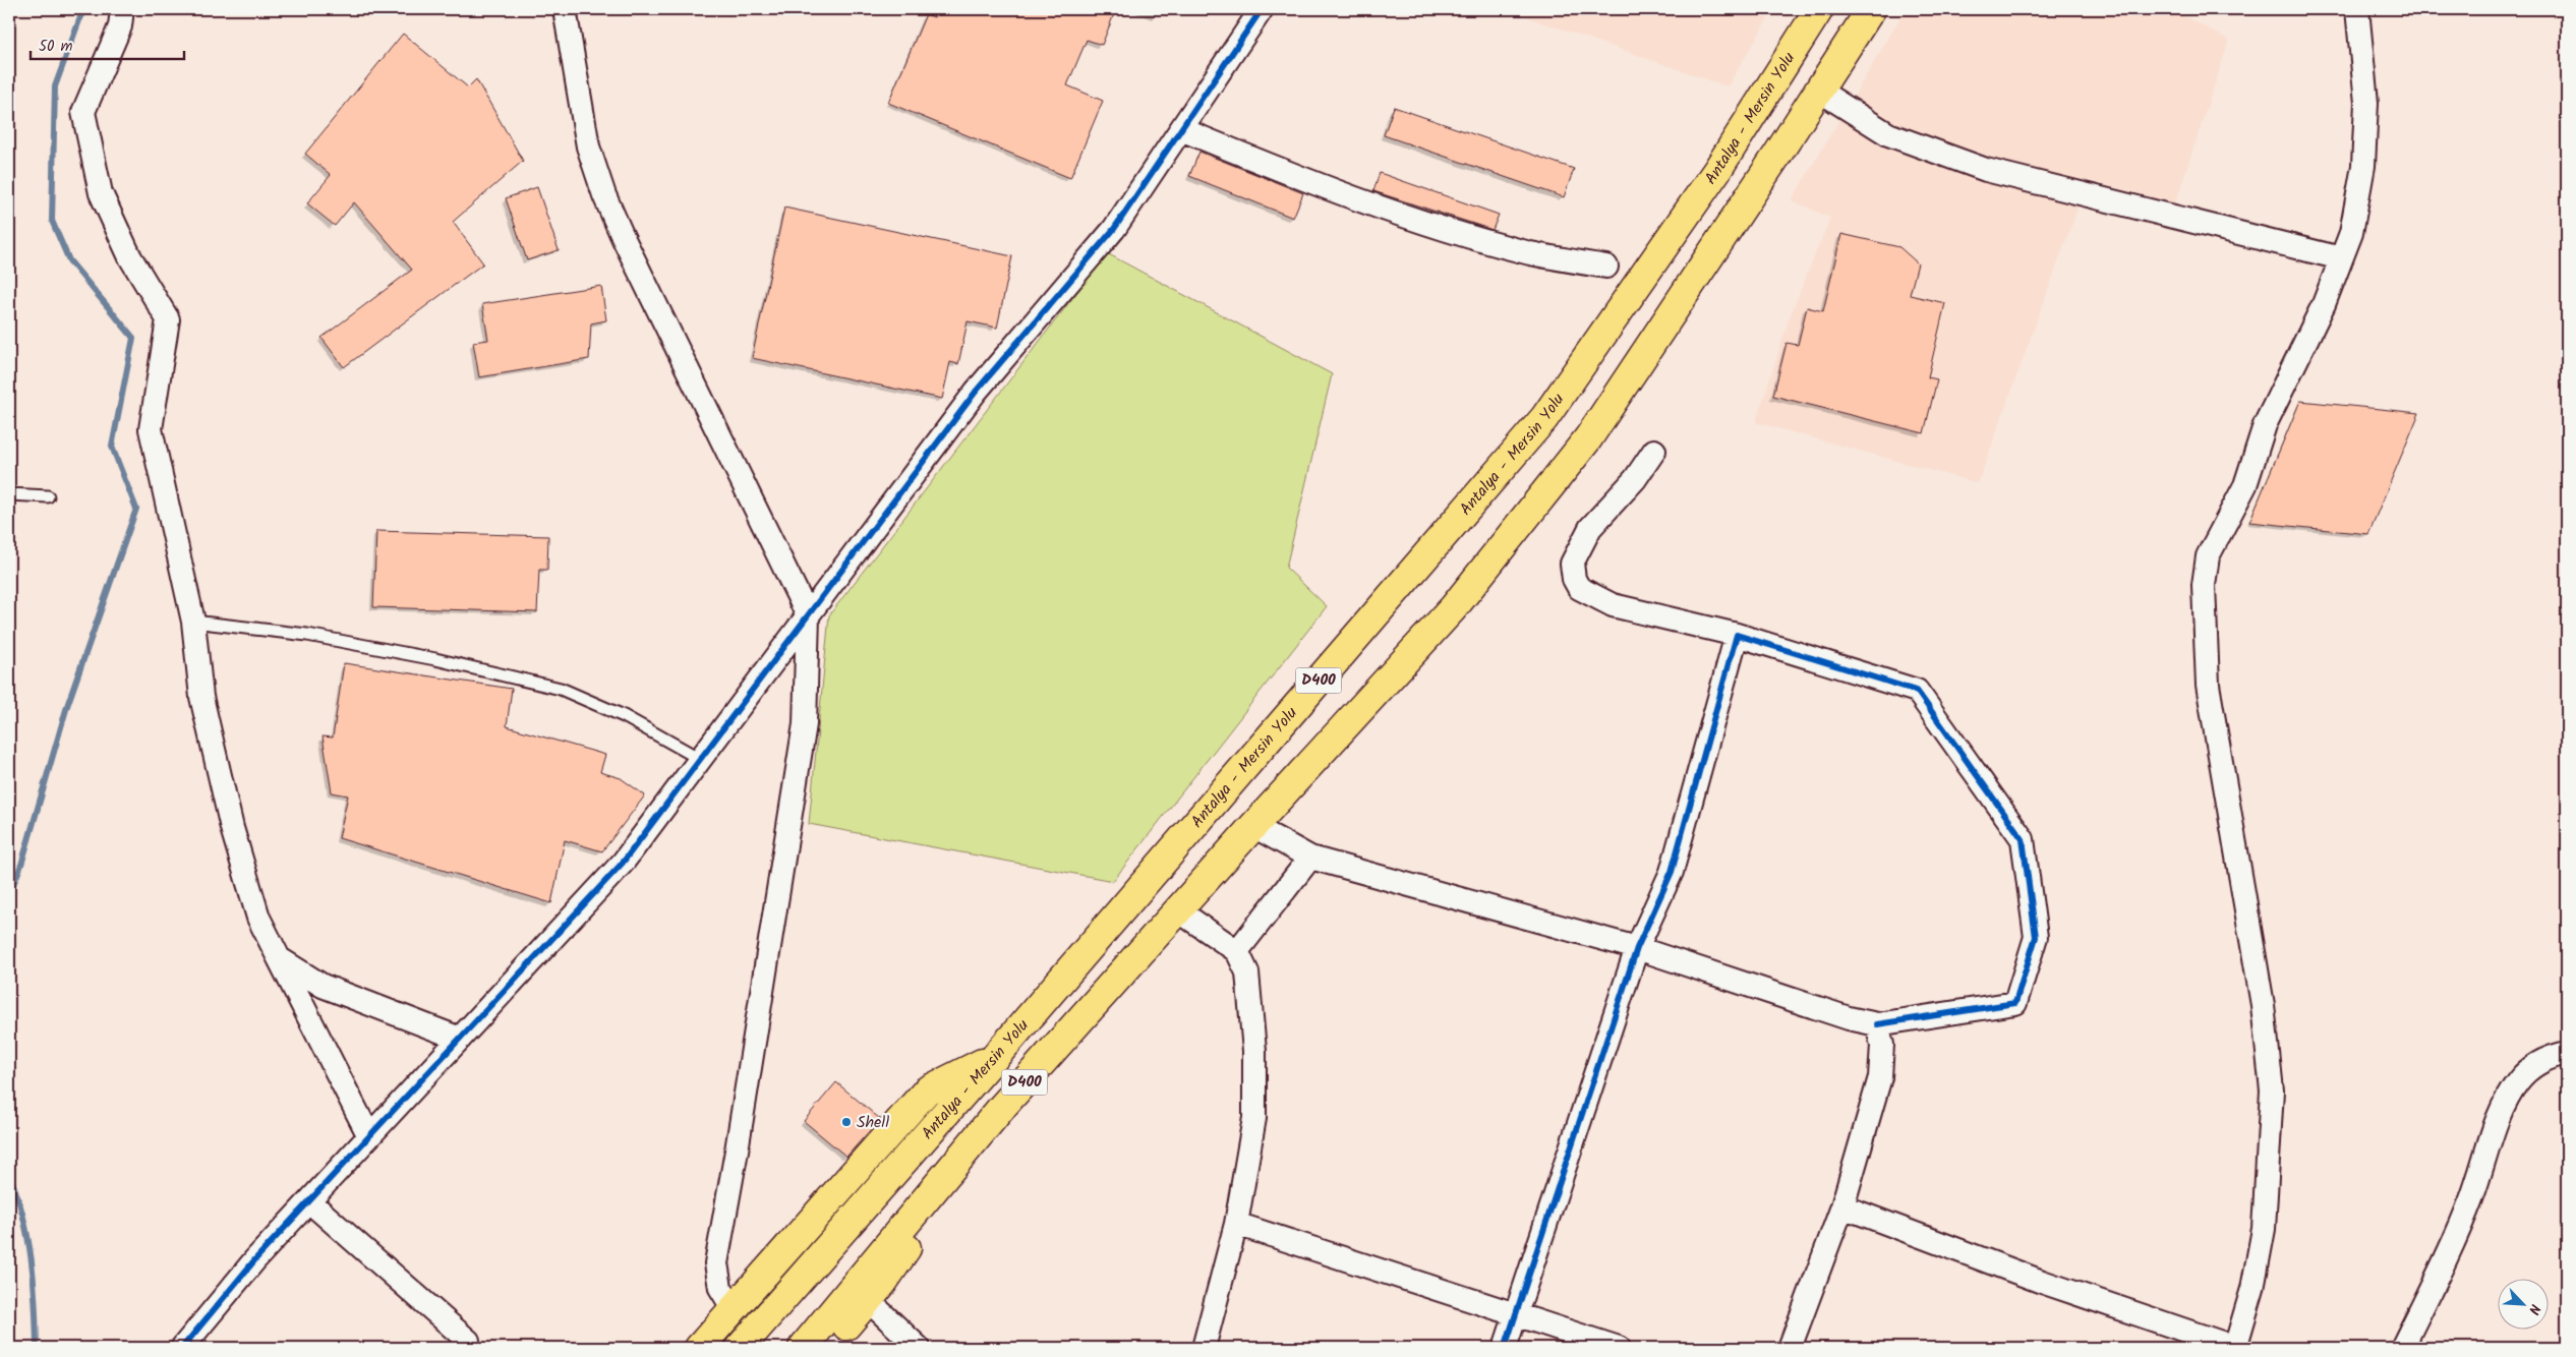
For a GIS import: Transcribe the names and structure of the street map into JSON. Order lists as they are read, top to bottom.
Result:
{
  "streets": {
    "highway": ["Antalya - Mersin Yolu", "D400"]
  },
  "places": ["Shell"],
  "scale_bar": "50 m",
  "north": "bottom right"
}
